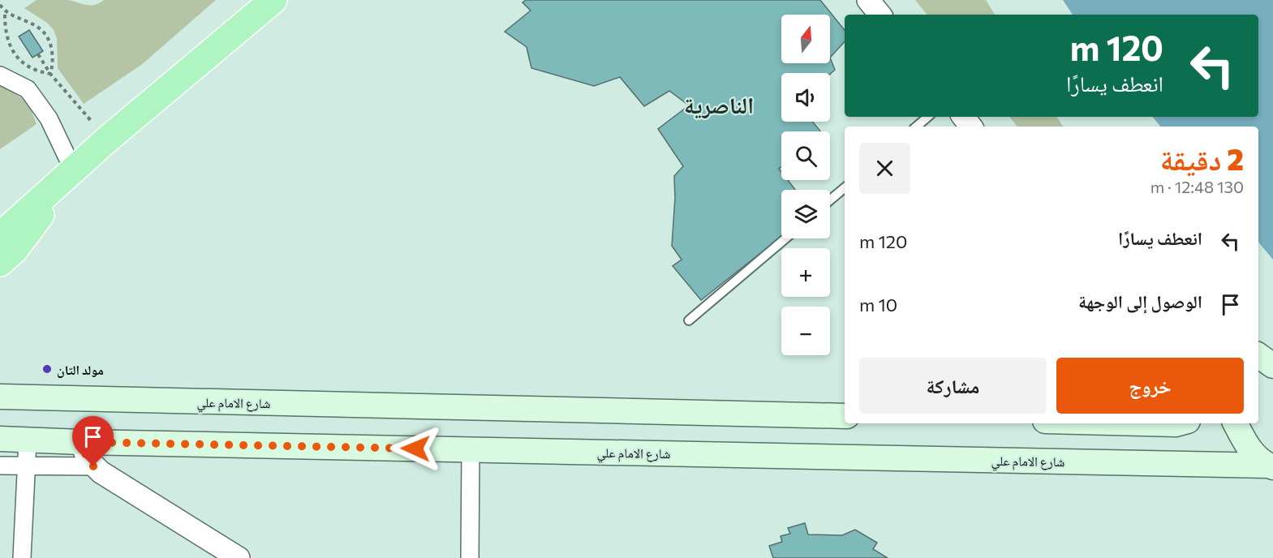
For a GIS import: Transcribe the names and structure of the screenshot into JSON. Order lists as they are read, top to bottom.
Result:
{
  "streets": {
    "main road": ["شارع الامام علي"]
  },
  "districts": ["الناصرية"],
  "places": ["مولد التان"],
  "north": "top",
  "page": {
    "map_buttons": ["+", "−"],
    "turn": ["120 m", "انعطف يسارًا"],
    "heading": ["2 دقيقة", "130 m · 12:48"],
    "list": [
      {
        "name": "انعطف يسارًا",
        "value": "120 m"
      },
      {
        "name": "الوصول إلى الوجهة",
        "value": "10 m"
      }
    ],
    "buttons": ["خروج", "مشاركة"]
  }
}
